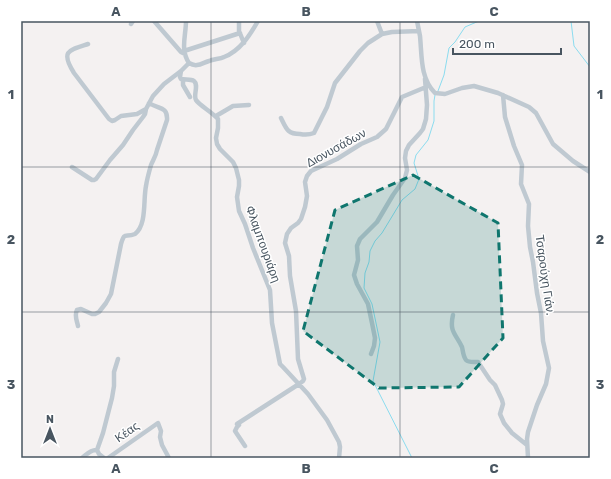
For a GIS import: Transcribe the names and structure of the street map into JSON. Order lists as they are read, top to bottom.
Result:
{
  "streets": {
    "street": [
      "Διονυσάδων",
      "Φλαμπουριάρη",
      "Τσαρούχη Γιάν.",
      "Κέας"
    ]
  },
  "crossings": [
    ["Διονυσάδων", "Φλαμπουριάρη"]
  ],
  "scale_bar": "200 m",
  "north": "top",
  "grid": {
    "columns": ["A", "B", "C"],
    "rows": ["1", "2", "3"]
  }
}
